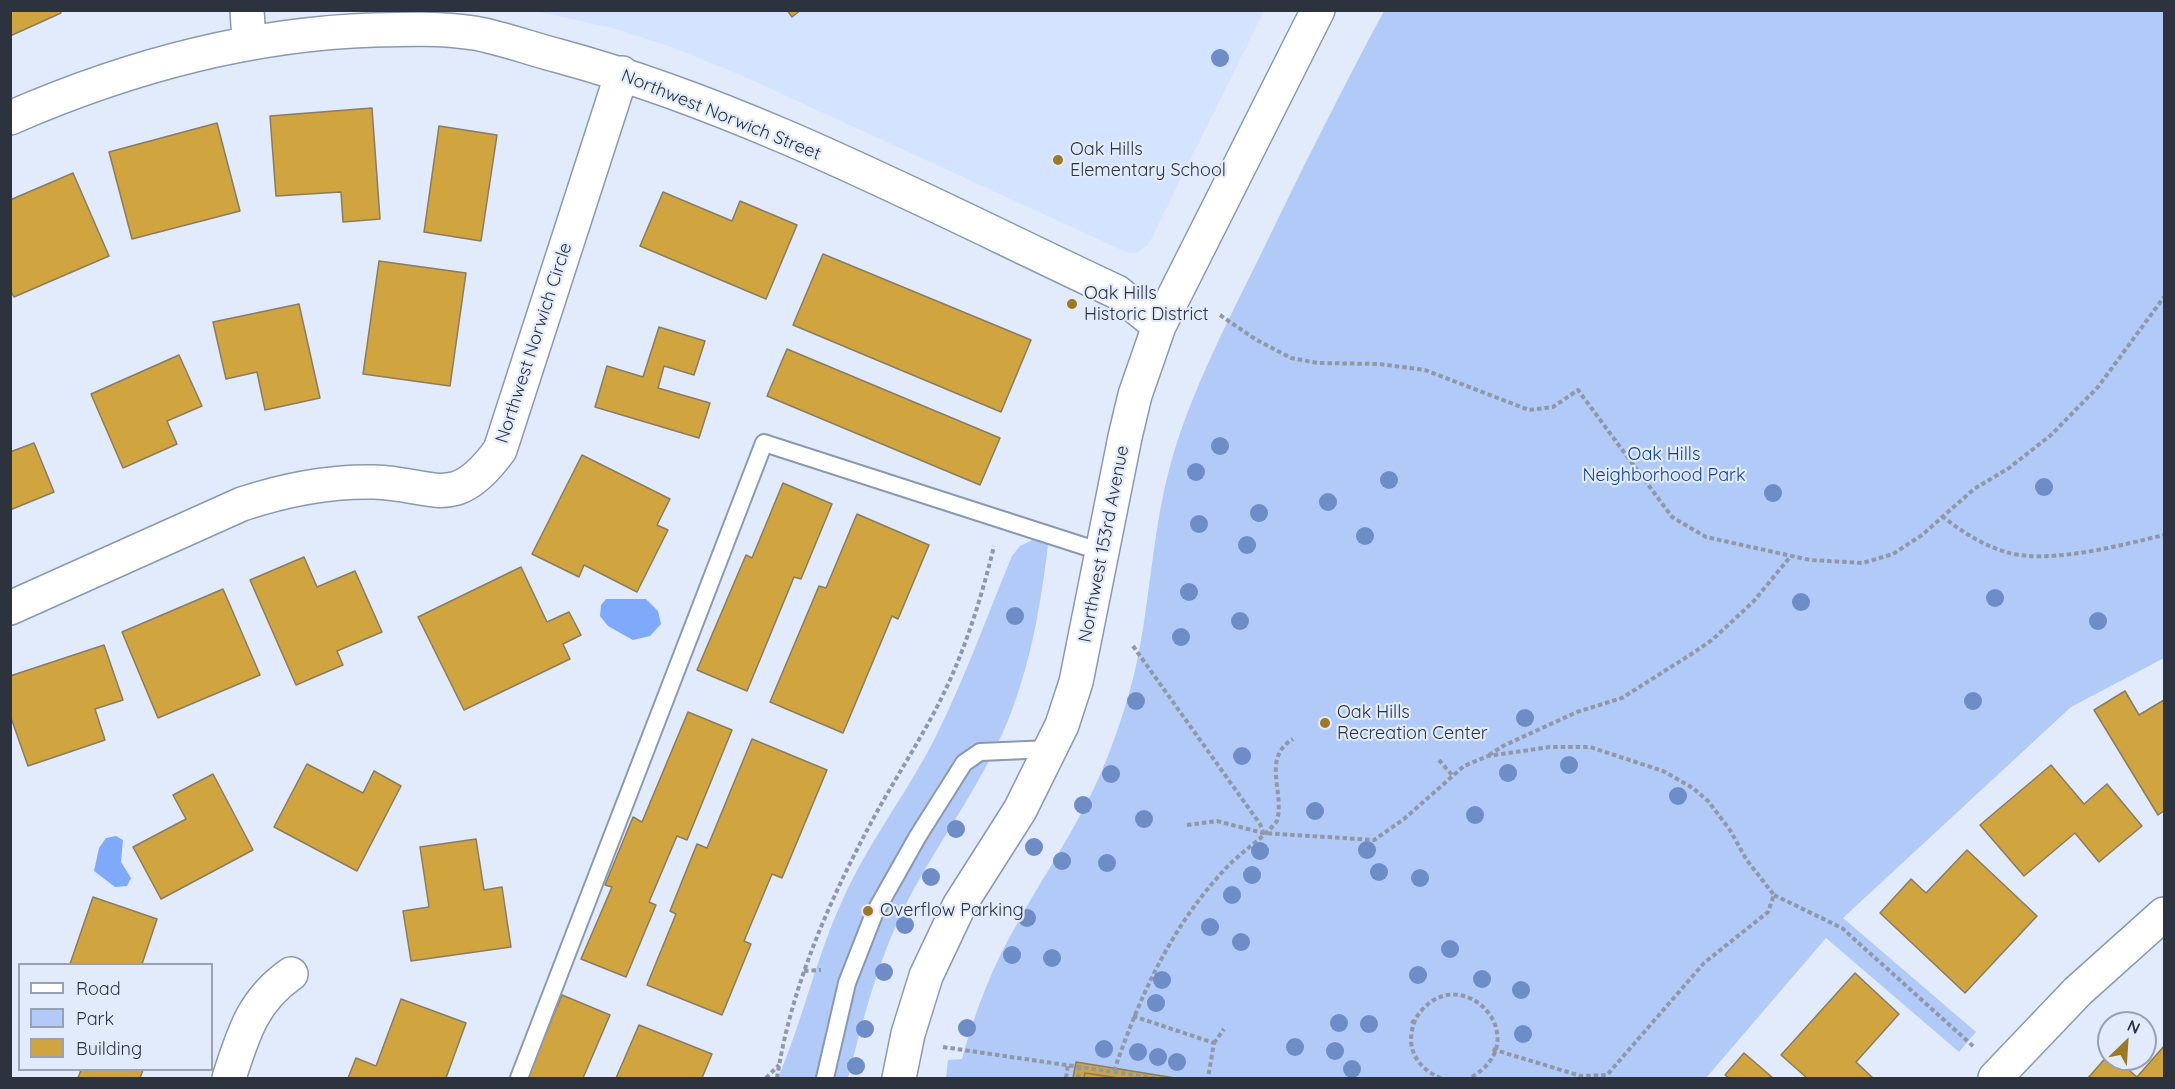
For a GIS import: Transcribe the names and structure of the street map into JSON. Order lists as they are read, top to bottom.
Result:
{
  "streets": {
    "street": ["Northwest Norwich Street", "Northwest Norwich Circle", "Northwest 153rd Avenue"]
  },
  "crossings": [
    ["Northwest Norwich Street", "Northwest Norwich Circle"],
    ["Northwest Norwich Street", "Northwest 153rd Avenue"]
  ],
  "parks": ["Oak Hills Neighborhood Park"],
  "places": [
    "Oak Hills Elementary School",
    "Oak Hills Historic District",
    "Oak Hills Recreation Center",
    "Overflow Parking"
  ],
  "legend": ["Road", "Park", "Building"],
  "north": "top right"
}
